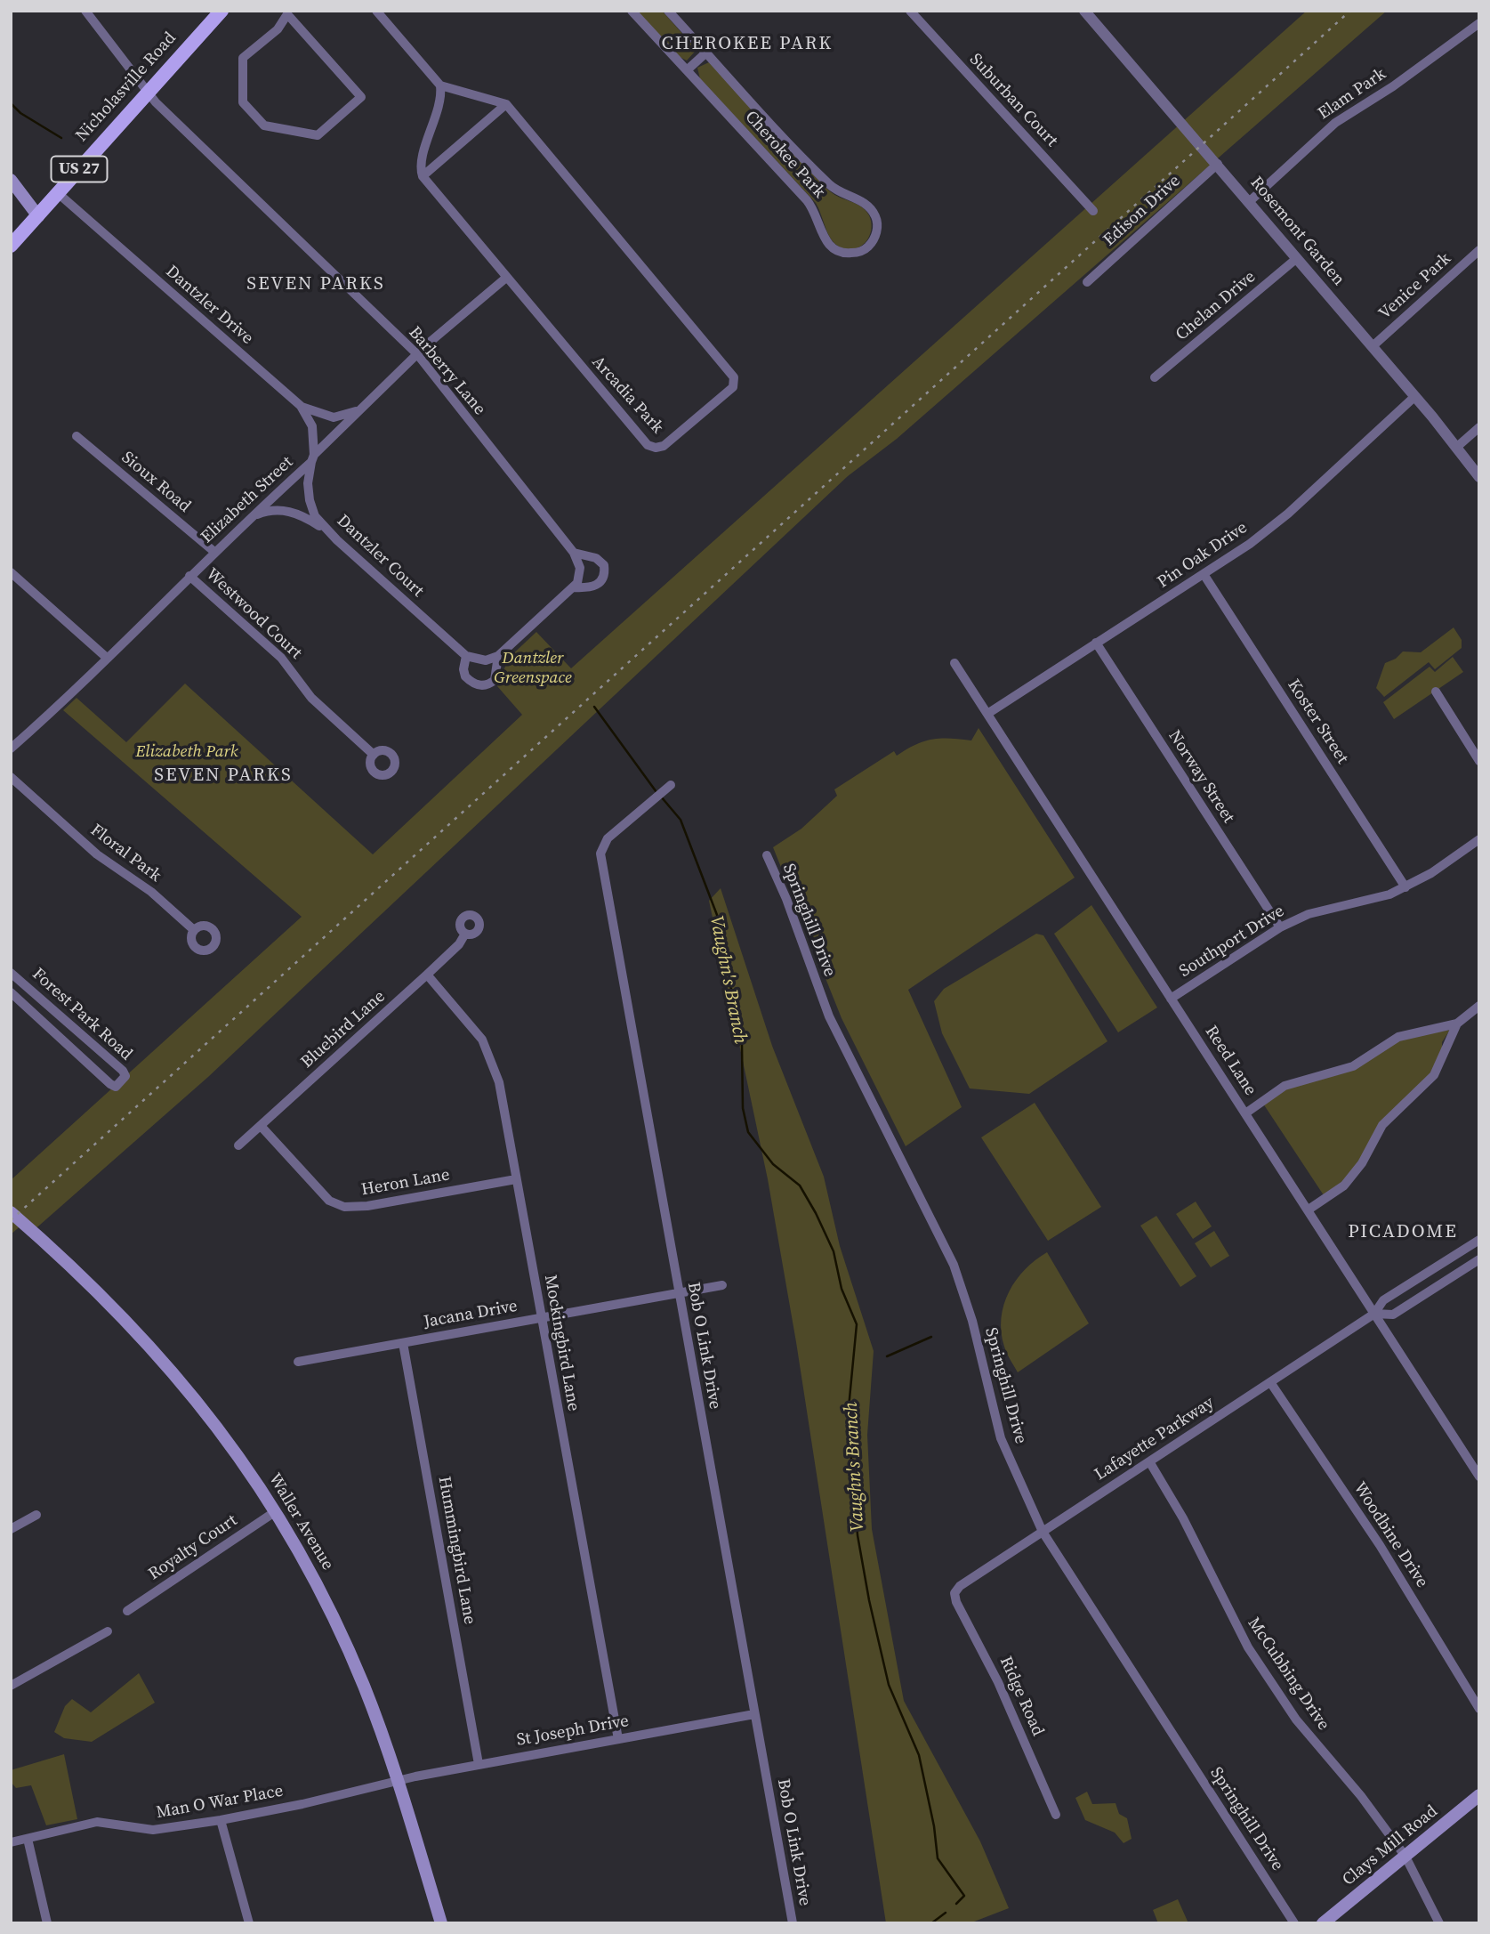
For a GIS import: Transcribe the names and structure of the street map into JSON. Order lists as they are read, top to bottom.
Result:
{
  "streets": {
    "main road": [
      "Nicholasville Road",
      "US 27",
      "Waller Avenue",
      "Clays Mill Road"
    ],
    "street": [
      "Elam Park",
      "Suburban Court",
      "Cherokee Park",
      "Edison Drive",
      "Rosemont Garden",
      "Venice Park",
      "Dantzler Drive",
      "Chelan Drive",
      "Barberry Lane",
      "Arcadia Park",
      "Sioux Road",
      "Elizabeth Street",
      "Pin Oak Drive",
      "Dantzler Court",
      "Westwood Court",
      "Koster Street",
      "Norway Street",
      "Floral Park",
      "Springhill Drive",
      "Southport Drive",
      "Forest Park Road",
      "Bluebird Lane",
      "Reed Lane",
      "Heron Lane",
      "Jacana Drive",
      "Mockingbird Lane",
      "Bob O Link Drive",
      "Lafayette Parkway",
      "Woodbine Drive",
      "Royalty Court",
      "Hummingbird Lane",
      "McCubbing Drive",
      "Ridge Road",
      "St Joseph Drive",
      "Man O War Place"
    ]
  },
  "crossings": [
    ["Nicholasville Road", "Dantzler Drive"],
    ["Nicholasville Road", "Barberry Lane"],
    ["Elam Park", "Rosemont Garden"],
    ["Edison Drive", "Rosemont Garden"],
    ["Rosemont Garden", "Venice Park"],
    ["Rosemont Garden", "Chelan Drive"],
    ["Rosemont Garden", "Pin Oak Drive"],
    ["Dantzler Drive", "Elizabeth Street"],
    ["Dantzler Drive", "Dantzler Court"],
    ["Barberry Lane", "Elizabeth Street"],
    ["Arcadia Park", "Elizabeth Street"],
    ["Sioux Road", "Elizabeth Street"],
    ["Elizabeth Street", "Dantzler Court"],
    ["Elizabeth Street", "Westwood Court"],
    ["Pin Oak Drive", "Koster Street"],
    ["Pin Oak Drive", "Norway Street"],
    ["Pin Oak Drive", "Reed Lane"],
    ["Koster Street", "Southport Drive"],
    ["Norway Street", "Southport Drive"],
    ["Springhill Drive", "Lafayette Parkway"],
    ["Southport Drive", "Reed Lane"],
    ["Bluebird Lane", "Heron Lane"],
    ["Bluebird Lane", "Mockingbird Lane"],
    ["Reed Lane", "Lafayette Parkway"],
    ["Heron Lane", "Mockingbird Lane"],
    ["Jacana Drive", "Mockingbird Lane"],
    ["Jacana Drive", "Bob O Link Drive"],
    ["Jacana Drive", "Hummingbird Lane"],
    ["Mockingbird Lane", "St Joseph Drive"],
    ["Bob O Link Drive", "St Joseph Drive"],
    ["Lafayette Parkway", "Woodbine Drive"],
    ["Lafayette Parkway", "McCubbing Drive"],
    ["Lafayette Parkway", "Ridge Road"],
    ["Waller Avenue", "Royalty Court"],
    ["Waller Avenue", "St Joseph Drive"],
    ["Waller Avenue", "Man O War Place"],
    ["Hummingbird Lane", "St Joseph Drive"],
    ["McCubbing Drive", "Clays Mill Road"],
    ["St Joseph Drive", "Man O War Place"]
  ],
  "districts": [
    "CHEROKEE PARK",
    "SEVEN PARKS",
    "SEVEN PARKS",
    "PICADOME"
  ],
  "water": ["Vaughn's Branch"],
  "parks": ["Dantzler Greenspace", "Elizabeth Park"]
}
